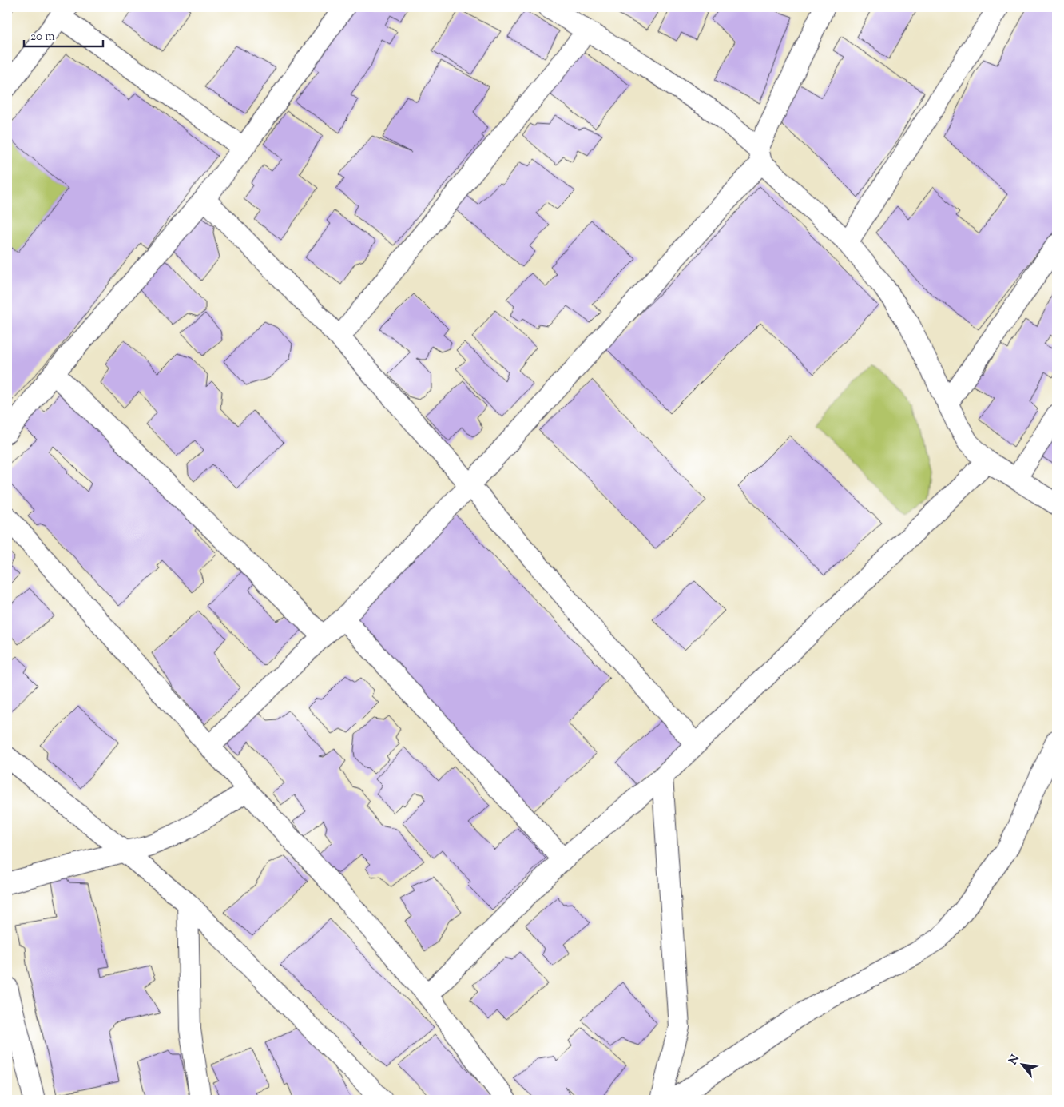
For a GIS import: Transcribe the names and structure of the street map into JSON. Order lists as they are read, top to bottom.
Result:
{
  "scale_bar": "20 m",
  "north": "top left"
}
